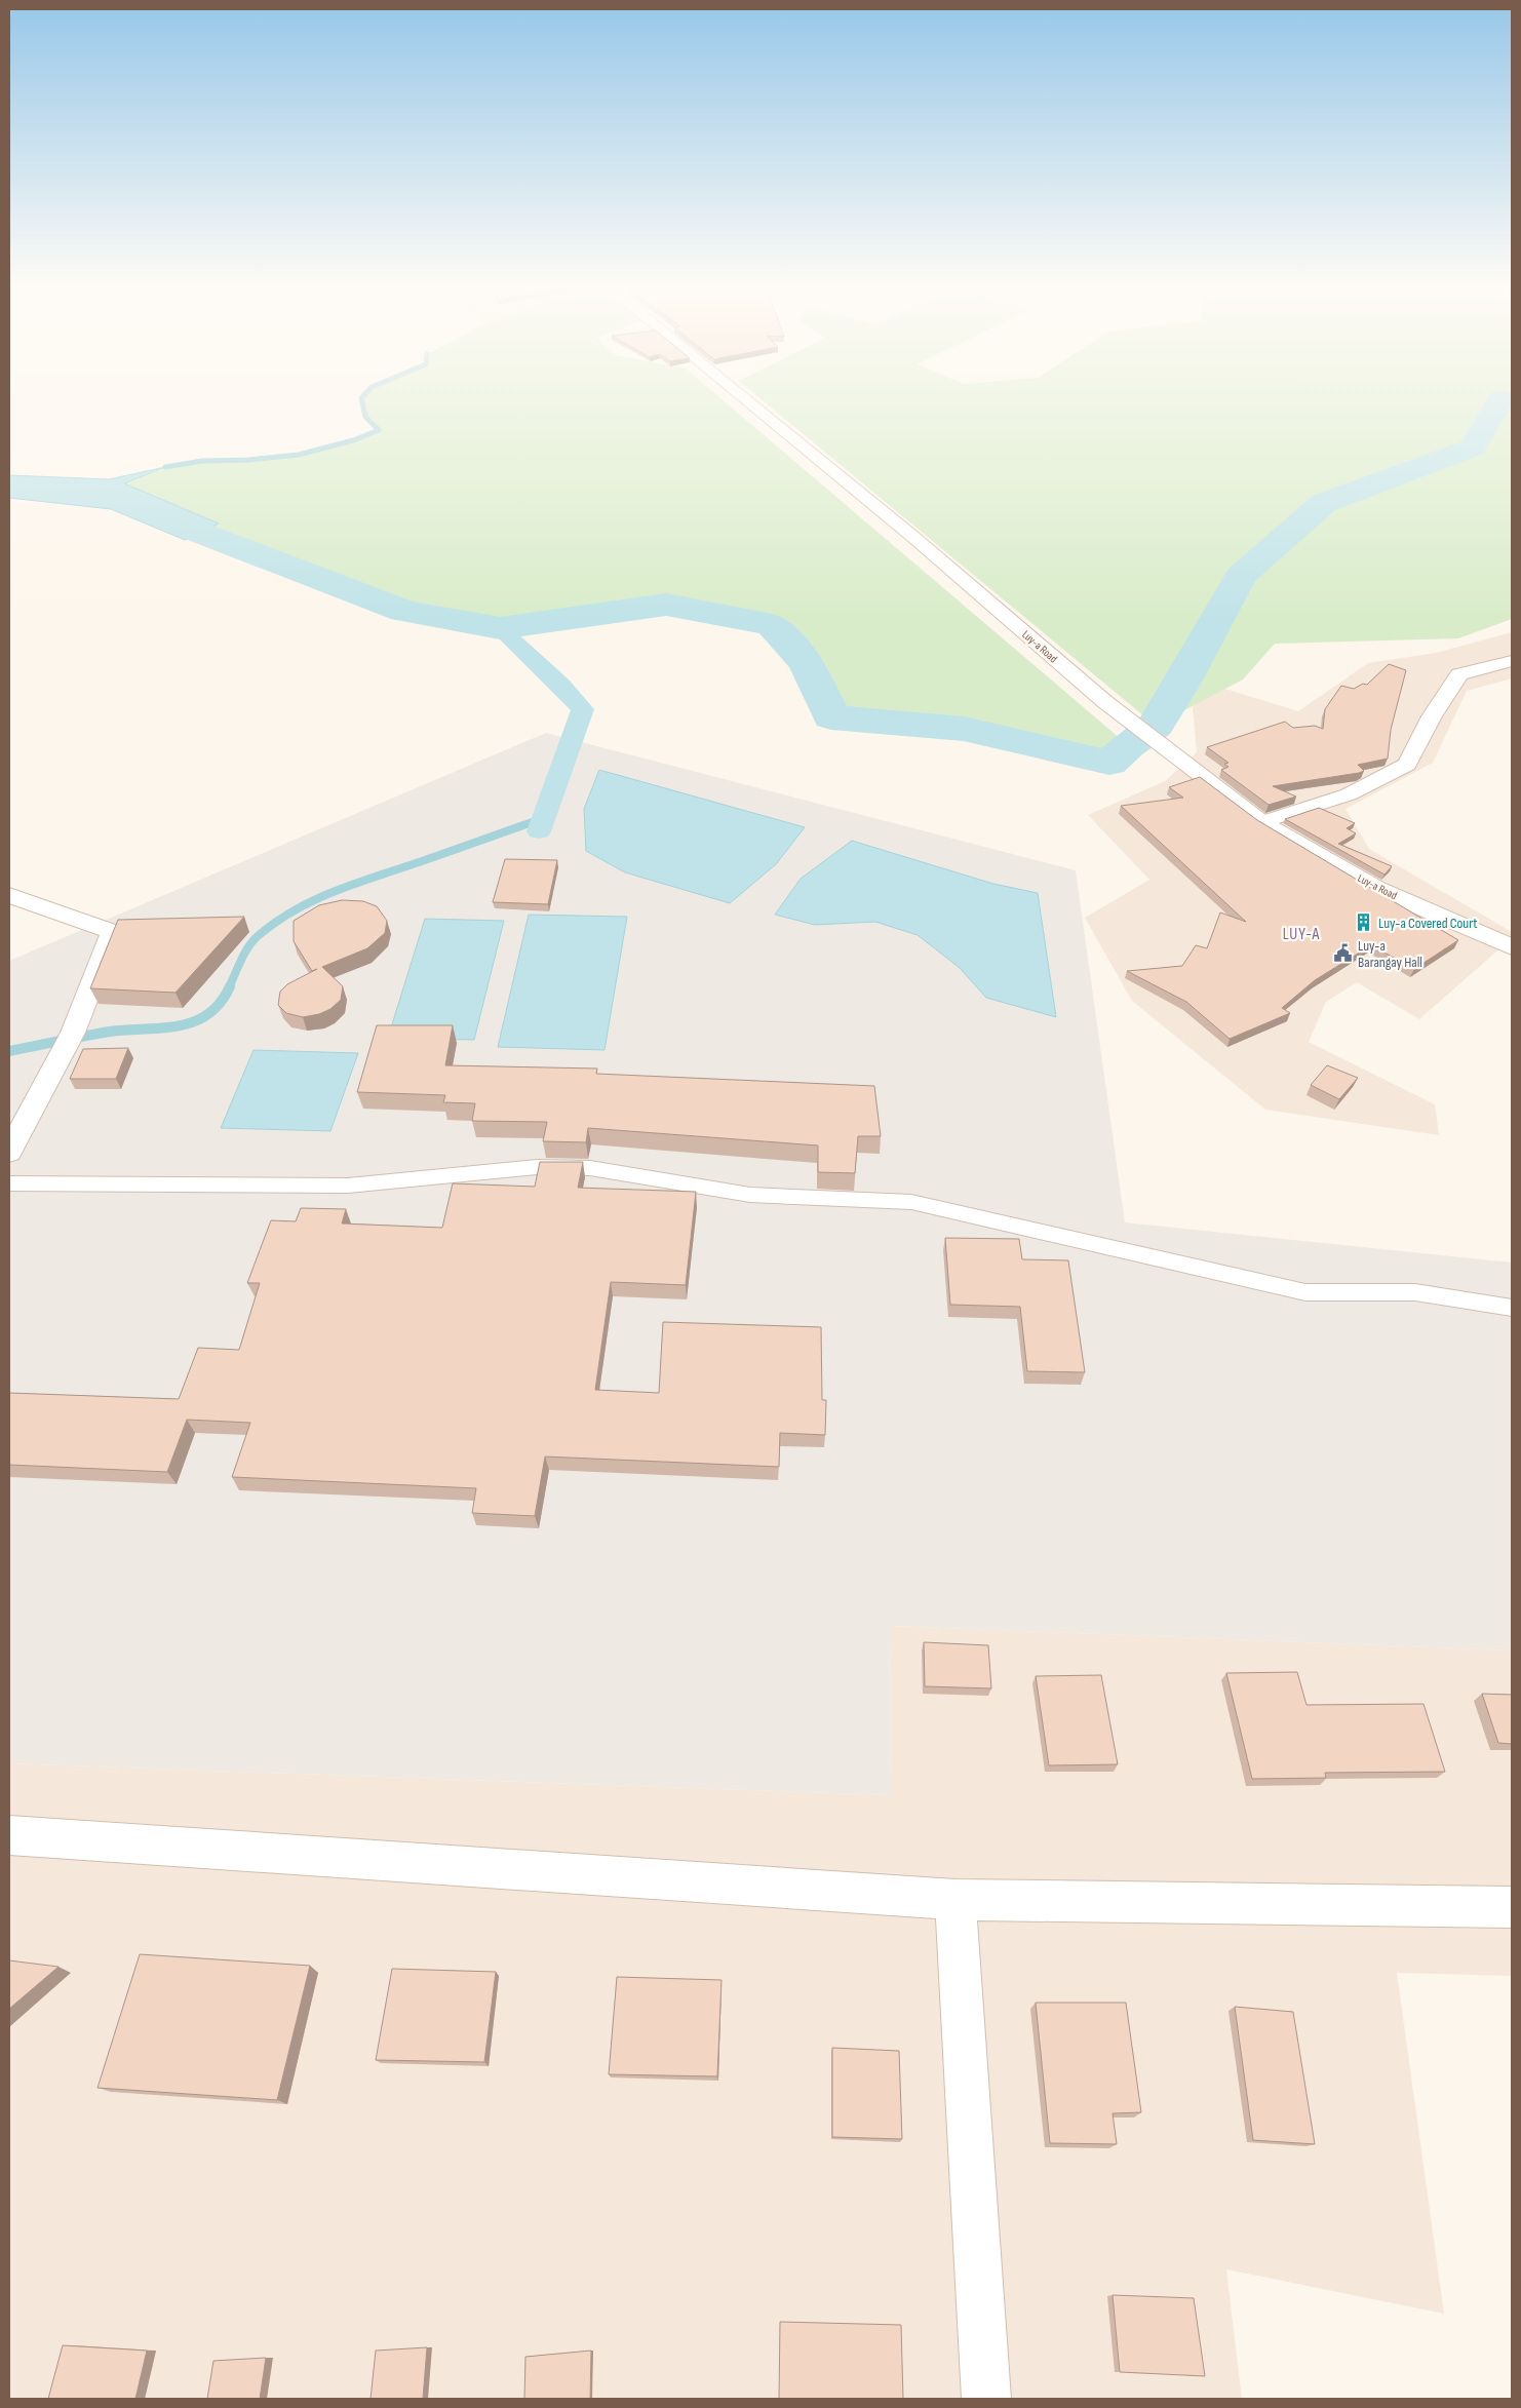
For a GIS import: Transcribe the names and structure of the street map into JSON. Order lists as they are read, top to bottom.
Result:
{
  "streets": {
    "main road": ["Luy-a Road"]
  },
  "districts": ["LUY-A"],
  "places": {
    "building": ["Luy-a Covered Court"],
    "public building": ["Luy-a Barangay Hall"]
  }
}
